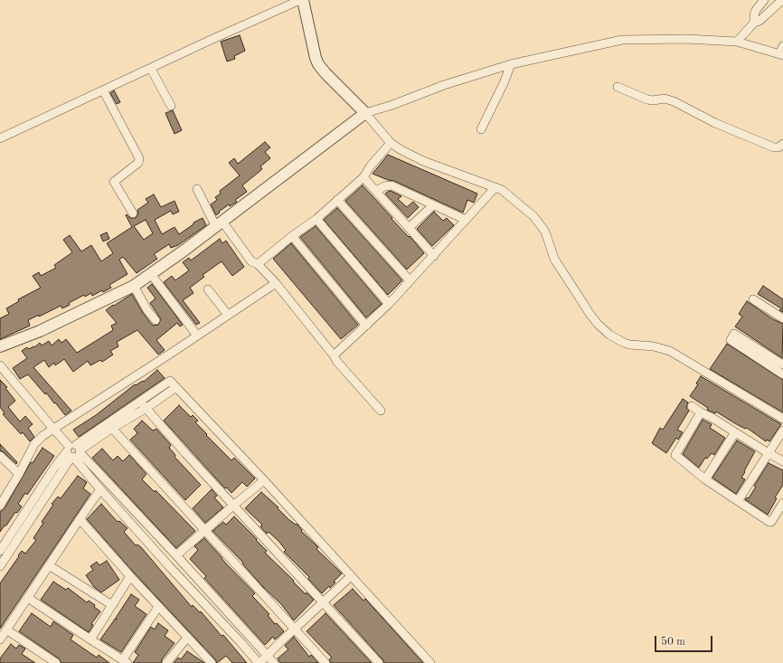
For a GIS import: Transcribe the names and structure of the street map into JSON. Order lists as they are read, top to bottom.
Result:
{
  "scale_bar": "50 m"
}
